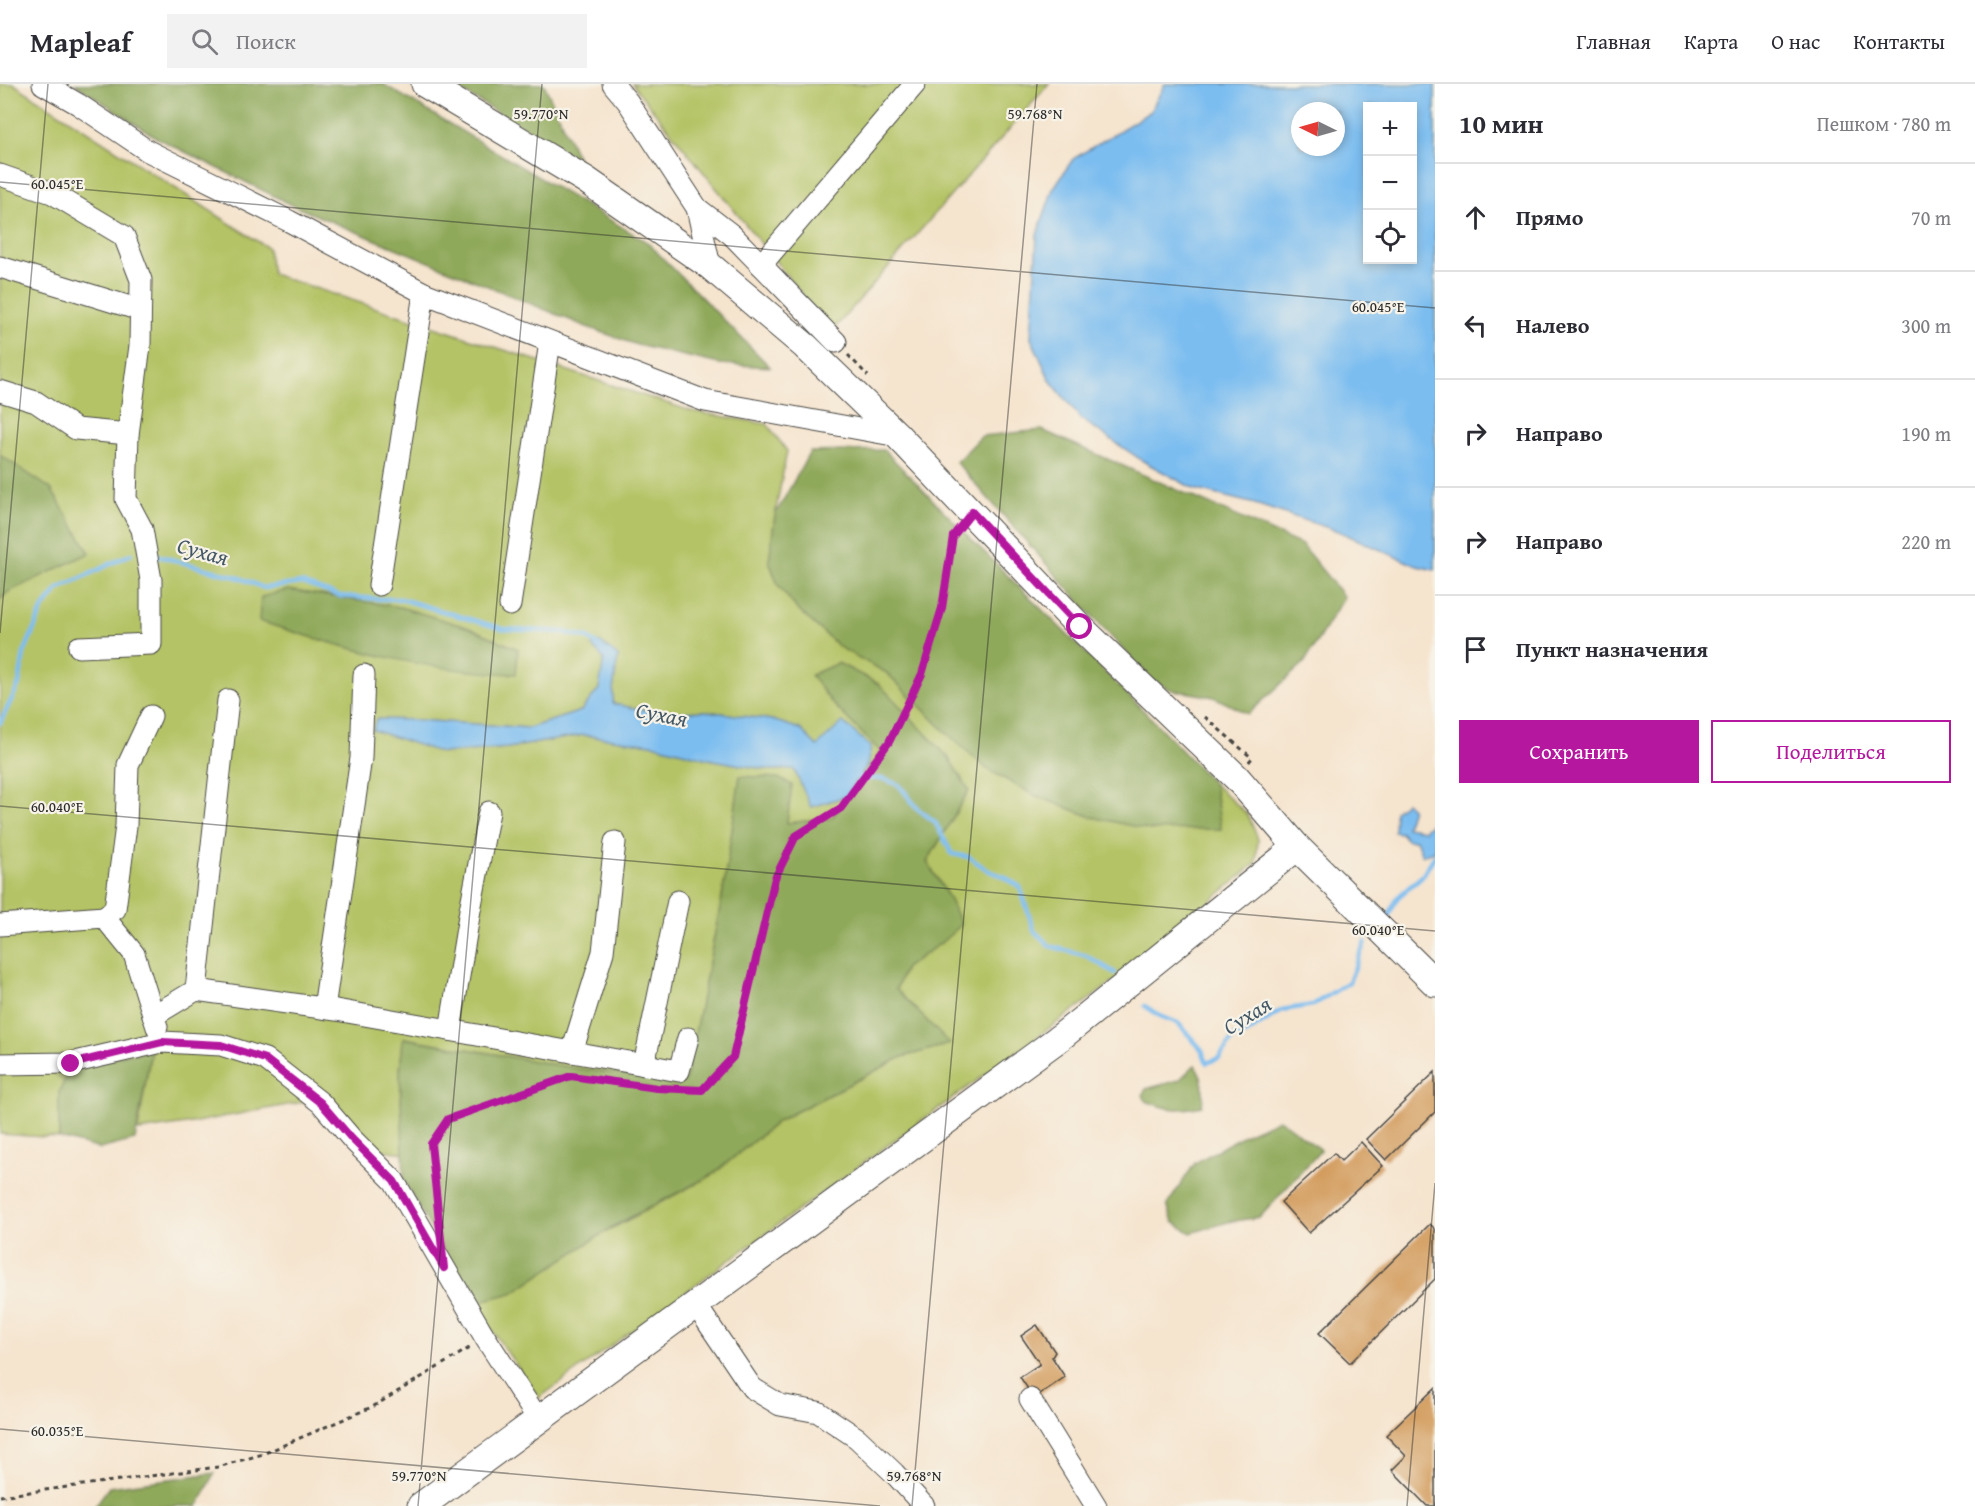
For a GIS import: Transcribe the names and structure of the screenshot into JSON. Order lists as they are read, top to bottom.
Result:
{
  "water": ["Сухая"],
  "north": "left",
  "page": {
    "header": "Mapleaf",
    "search": "Поиск",
    "nav": [
      "Главная",
      "Карта",
      "О нас",
      "Контакты"
    ],
    "heading": ["10 мин", "Пешком · 780 m"],
    "map_buttons": ["+", "−"],
    "list": [
      ["Прямо", "70 m"],
      ["Налево", "300 m"],
      ["Направо", "190 m"],
      ["Направо", "220 m"],
      "Пункт назначения"
    ],
    "buttons": ["Сохранить", "Поделиться"]
  },
  "coordinates": [
    "59.770°N",
    "59.768°N",
    "60.045°E",
    "60.040°E",
    "60.035°E"
  ]
}
